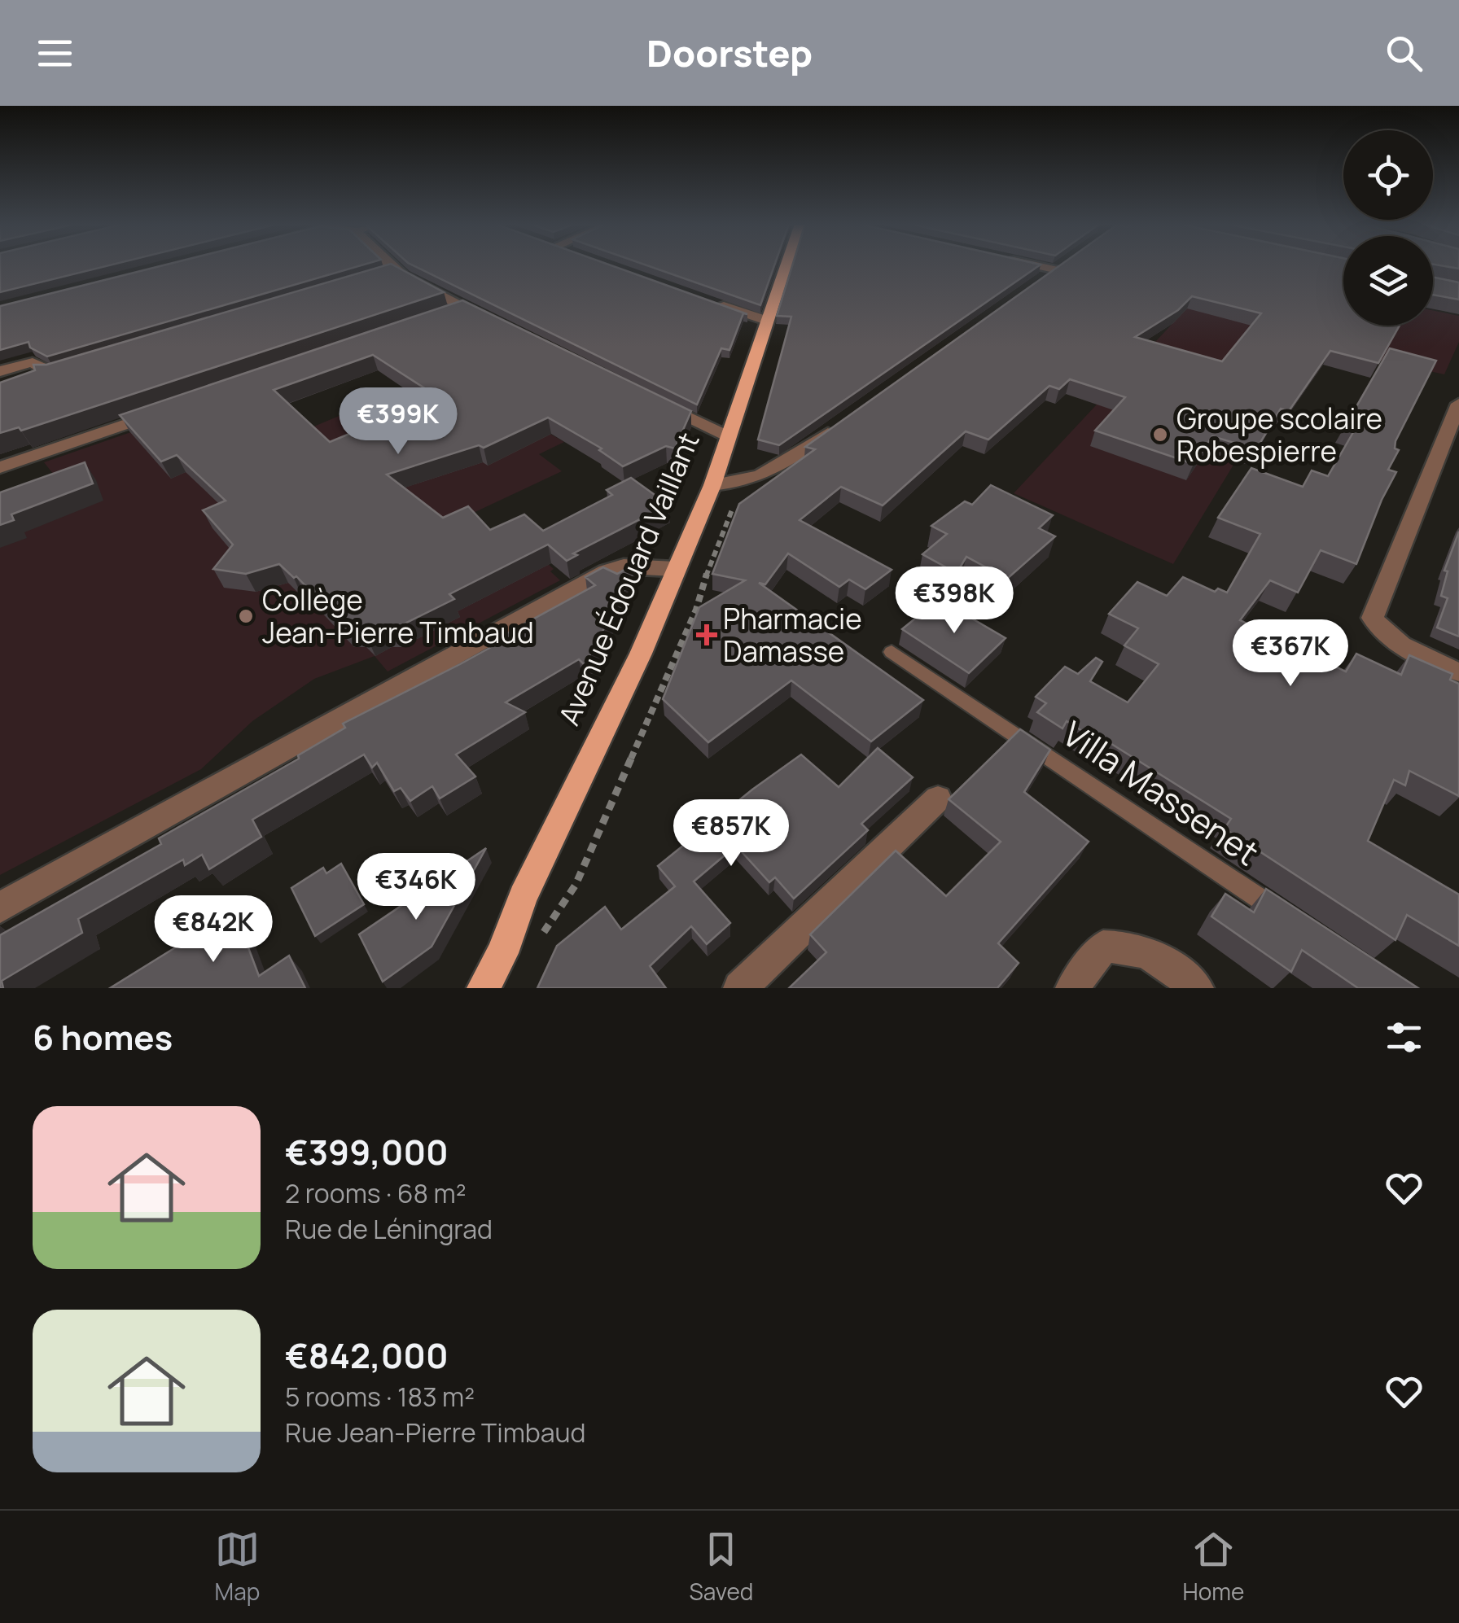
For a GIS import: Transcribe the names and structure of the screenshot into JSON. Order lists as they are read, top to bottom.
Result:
{
  "streets": {
    "main road": ["Avenue Édouard Vaillant"],
    "lane": ["Villa Massenet"]
  },
  "places": {
    "other": ["Groupe scolaire Robespierre", "Collège Jean-Pierre Timbaud"],
    "health": ["Pharmacie Damasse"]
  },
  "page": {
    "header": "Doorstep",
    "price": [
      "€399K",
      "€398K",
      "€367K",
      "€857K",
      "€346K",
      "€842K"
    ],
    "heading": "6 homes",
    "list": [
      {
        "name": "€399,000",
        "note": "2 rooms · 68 m² · Rue de Léningrad"
      },
      {
        "name": "€842,000",
        "note": "5 rooms · 183 m² · Rue Jean-Pierre Timbaud"
      }
    ],
    "tabs": ["Map", "Saved", "Home"]
  }
}
